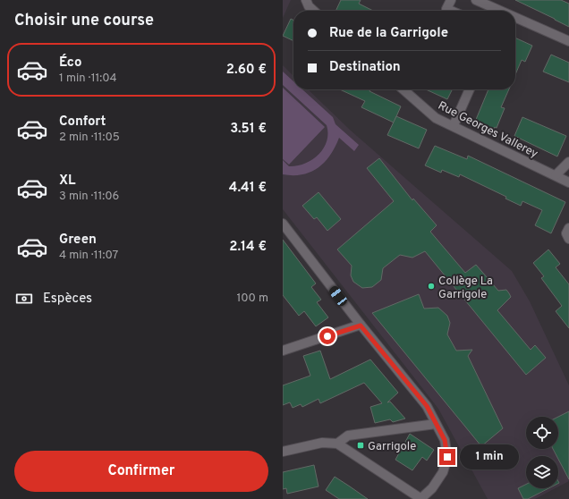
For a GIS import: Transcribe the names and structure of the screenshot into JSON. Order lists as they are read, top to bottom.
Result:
{
  "streets": {
    "street": ["Rue Georges Vallerey"]
  },
  "places": {
    "other": ["Collège La Garrigole"],
    "transit": ["Garrigole"]
  },
  "page": {
    "heading": "Choisir une course",
    "banner": ["Rue de la Garrigole", "Destination"],
    "list": [
      {
        "name": "Éco",
        "note": "1 min · 11:04",
        "value": "2.60 €"
      },
      {
        "name": "Confort",
        "note": "2 min · 11:05",
        "value": "3.51 €"
      },
      {
        "name": "XL",
        "note": "3 min · 11:06",
        "value": "4.41 €"
      },
      {
        "name": "Green",
        "note": "4 min · 11:07",
        "value": "2.14 €"
      }
    ],
    "pay": ["Espèces", "100 m"],
    "buttons": "Confirmer",
    "bubble": "1 min"
  }
}
